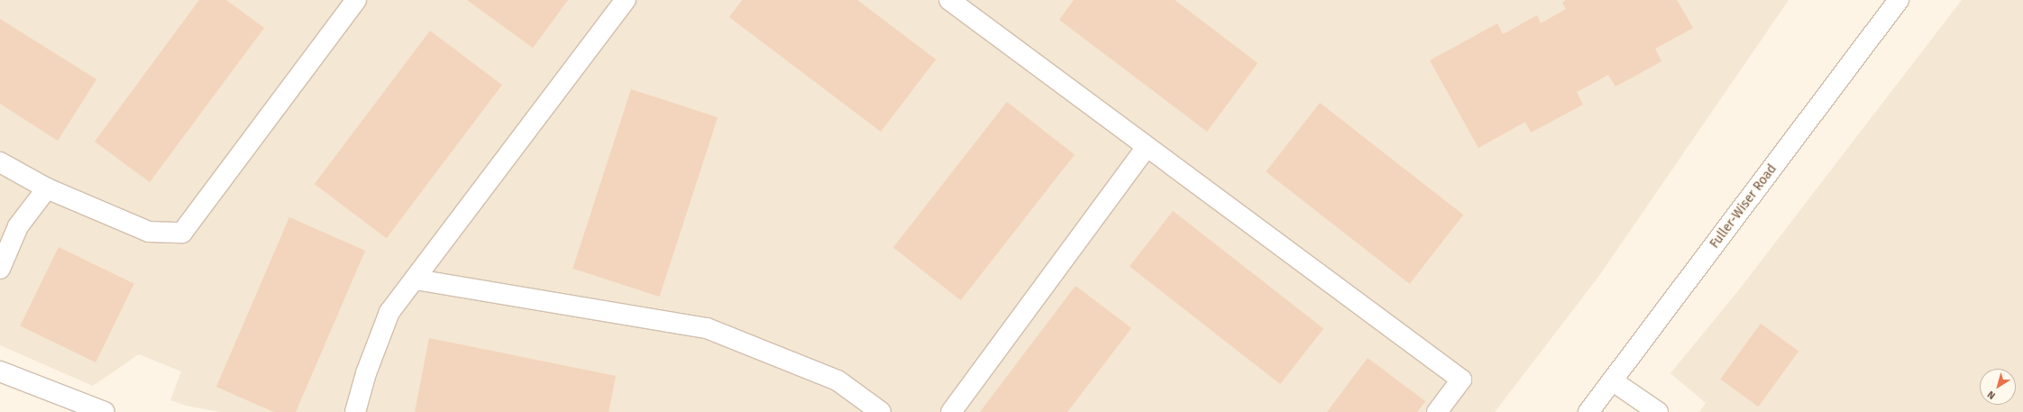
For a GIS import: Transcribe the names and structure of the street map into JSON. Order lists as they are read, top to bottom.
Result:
{
  "streets": {
    "street": ["Fuller-Wiser Road"]
  },
  "north": "bottom left"
}
